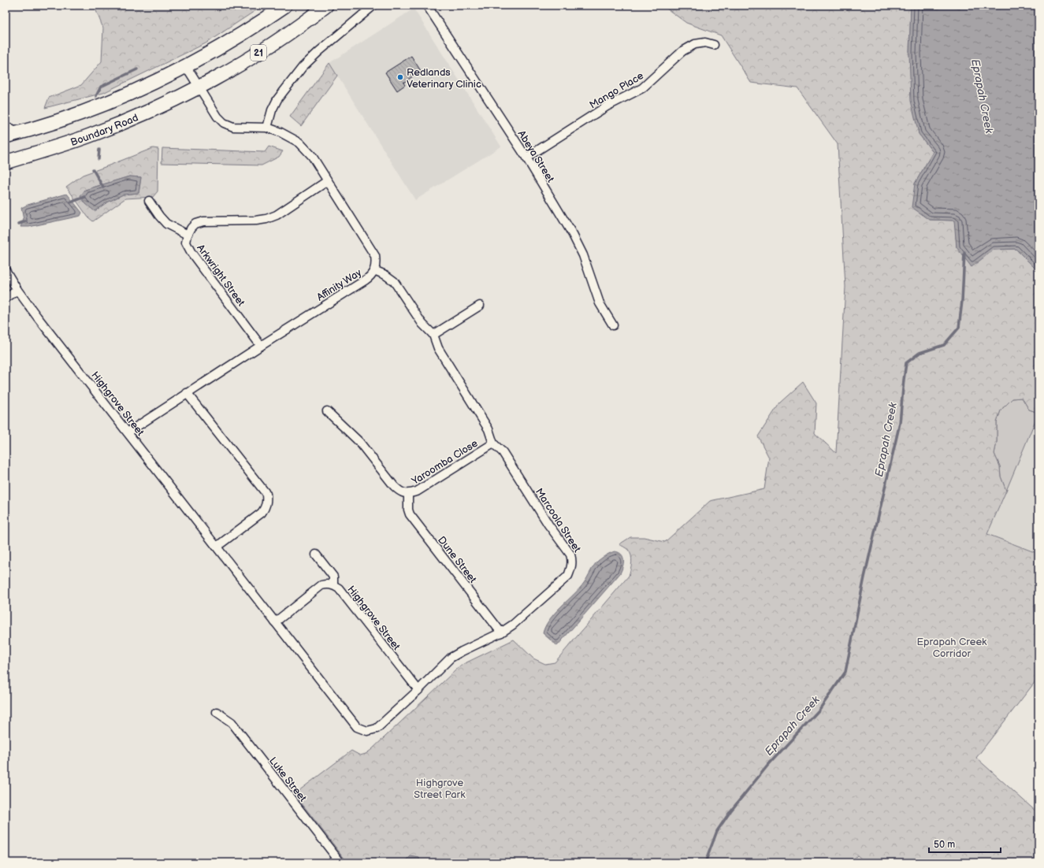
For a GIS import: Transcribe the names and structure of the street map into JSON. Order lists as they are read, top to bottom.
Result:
{
  "streets": {
    "highway": ["21", "Boundary Road"],
    "street": [
      "Mango Place",
      "Abeya Street",
      "Arkwright Street",
      "Affinity Way",
      "Highgrove Street",
      "Yaroomba Close",
      "Marcoola Street",
      "Dune Street",
      "Luke Street"
    ]
  },
  "crossings": [
    ["Mango Place", "Abeya Street"],
    ["Boundary Road", "Affinity Way"],
    ["Arkwright Street", "Affinity Way"],
    ["Affinity Way", "Highgrove Street"],
    ["Affinity Way", "Marcoola Street"],
    ["Highgrove Street", "Marcoola Street"],
    ["Yaroomba Close", "Marcoola Street"],
    ["Yaroomba Close", "Dune Street"],
    ["Marcoola Street", "Dune Street"]
  ],
  "water": ["Eprapah Creek"],
  "parks": ["Eprapah Creek Corridor", "Highgrove Street Park"],
  "places": ["Redlands Veterinary Clinic"],
  "scale_bar": "50 m"
}
